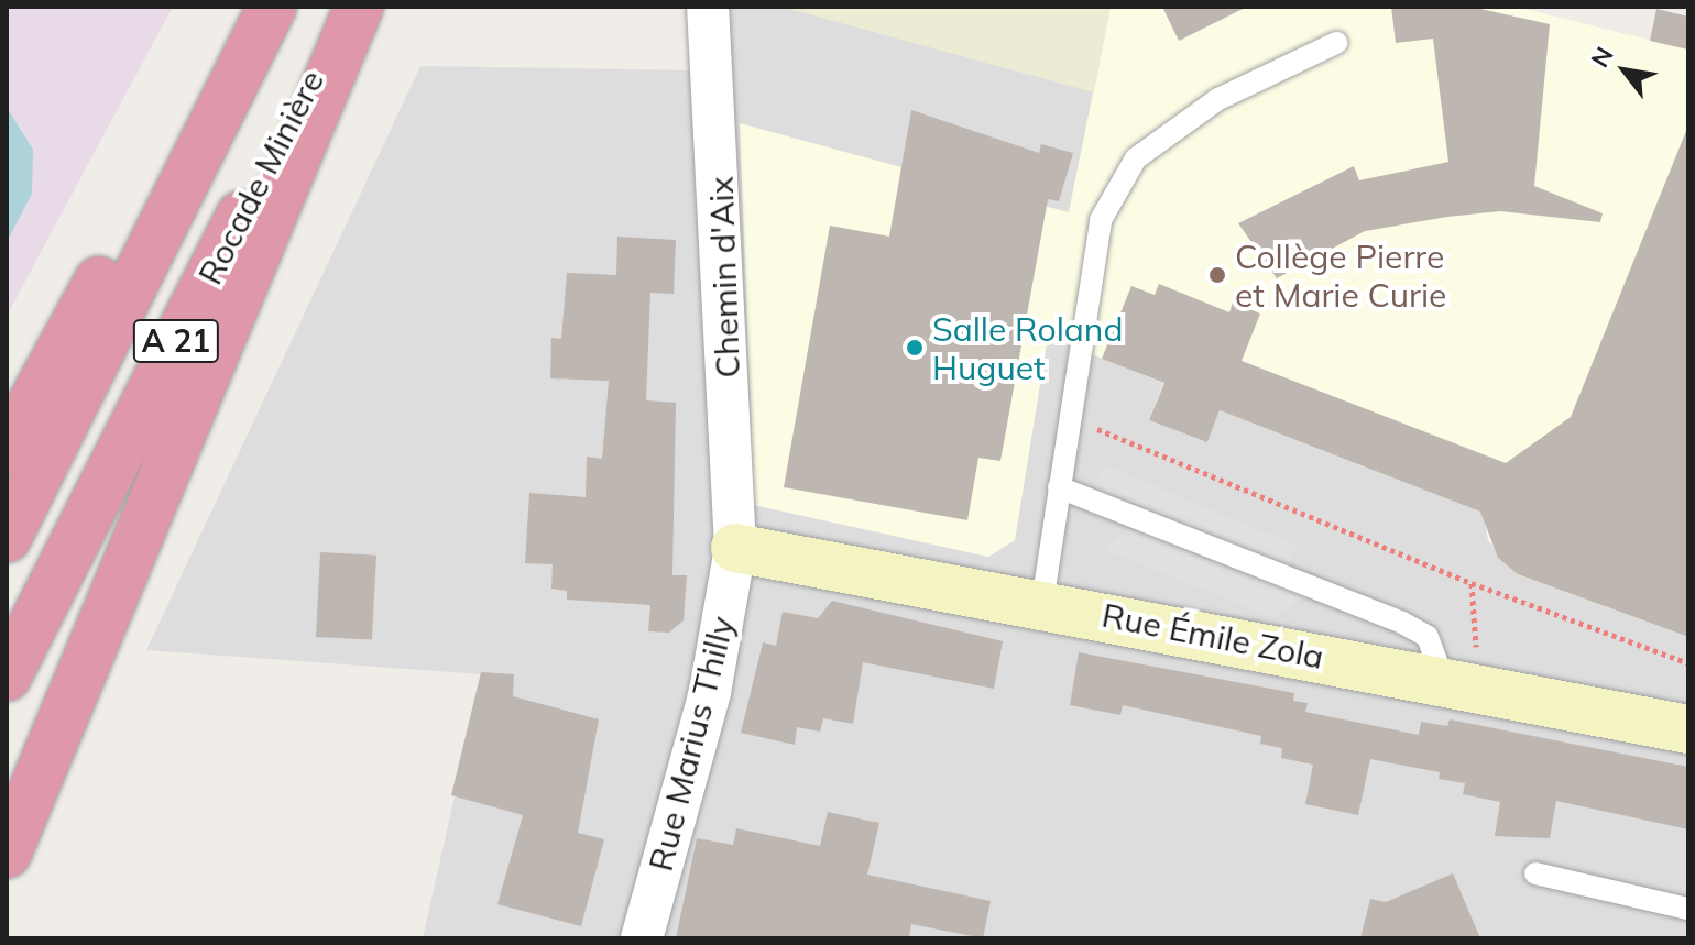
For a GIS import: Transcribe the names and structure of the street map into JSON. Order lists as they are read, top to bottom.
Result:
{
  "streets": {
    "highway": ["Rocade Minière", "A 21"],
    "street": ["Chemin d'Aix", "Rue Émile Zola", "Rue Marius Thilly"]
  },
  "crossings": [
    ["Chemin d'Aix", "Rue Émile Zola"],
    ["Chemin d'Aix", "Rue Marius Thilly"],
    ["Rue Émile Zola", "Rue Marius Thilly"]
  ],
  "places": ["Collège Pierre et Marie Curie", "Salle Roland Huguet"],
  "north": "top left"
}
